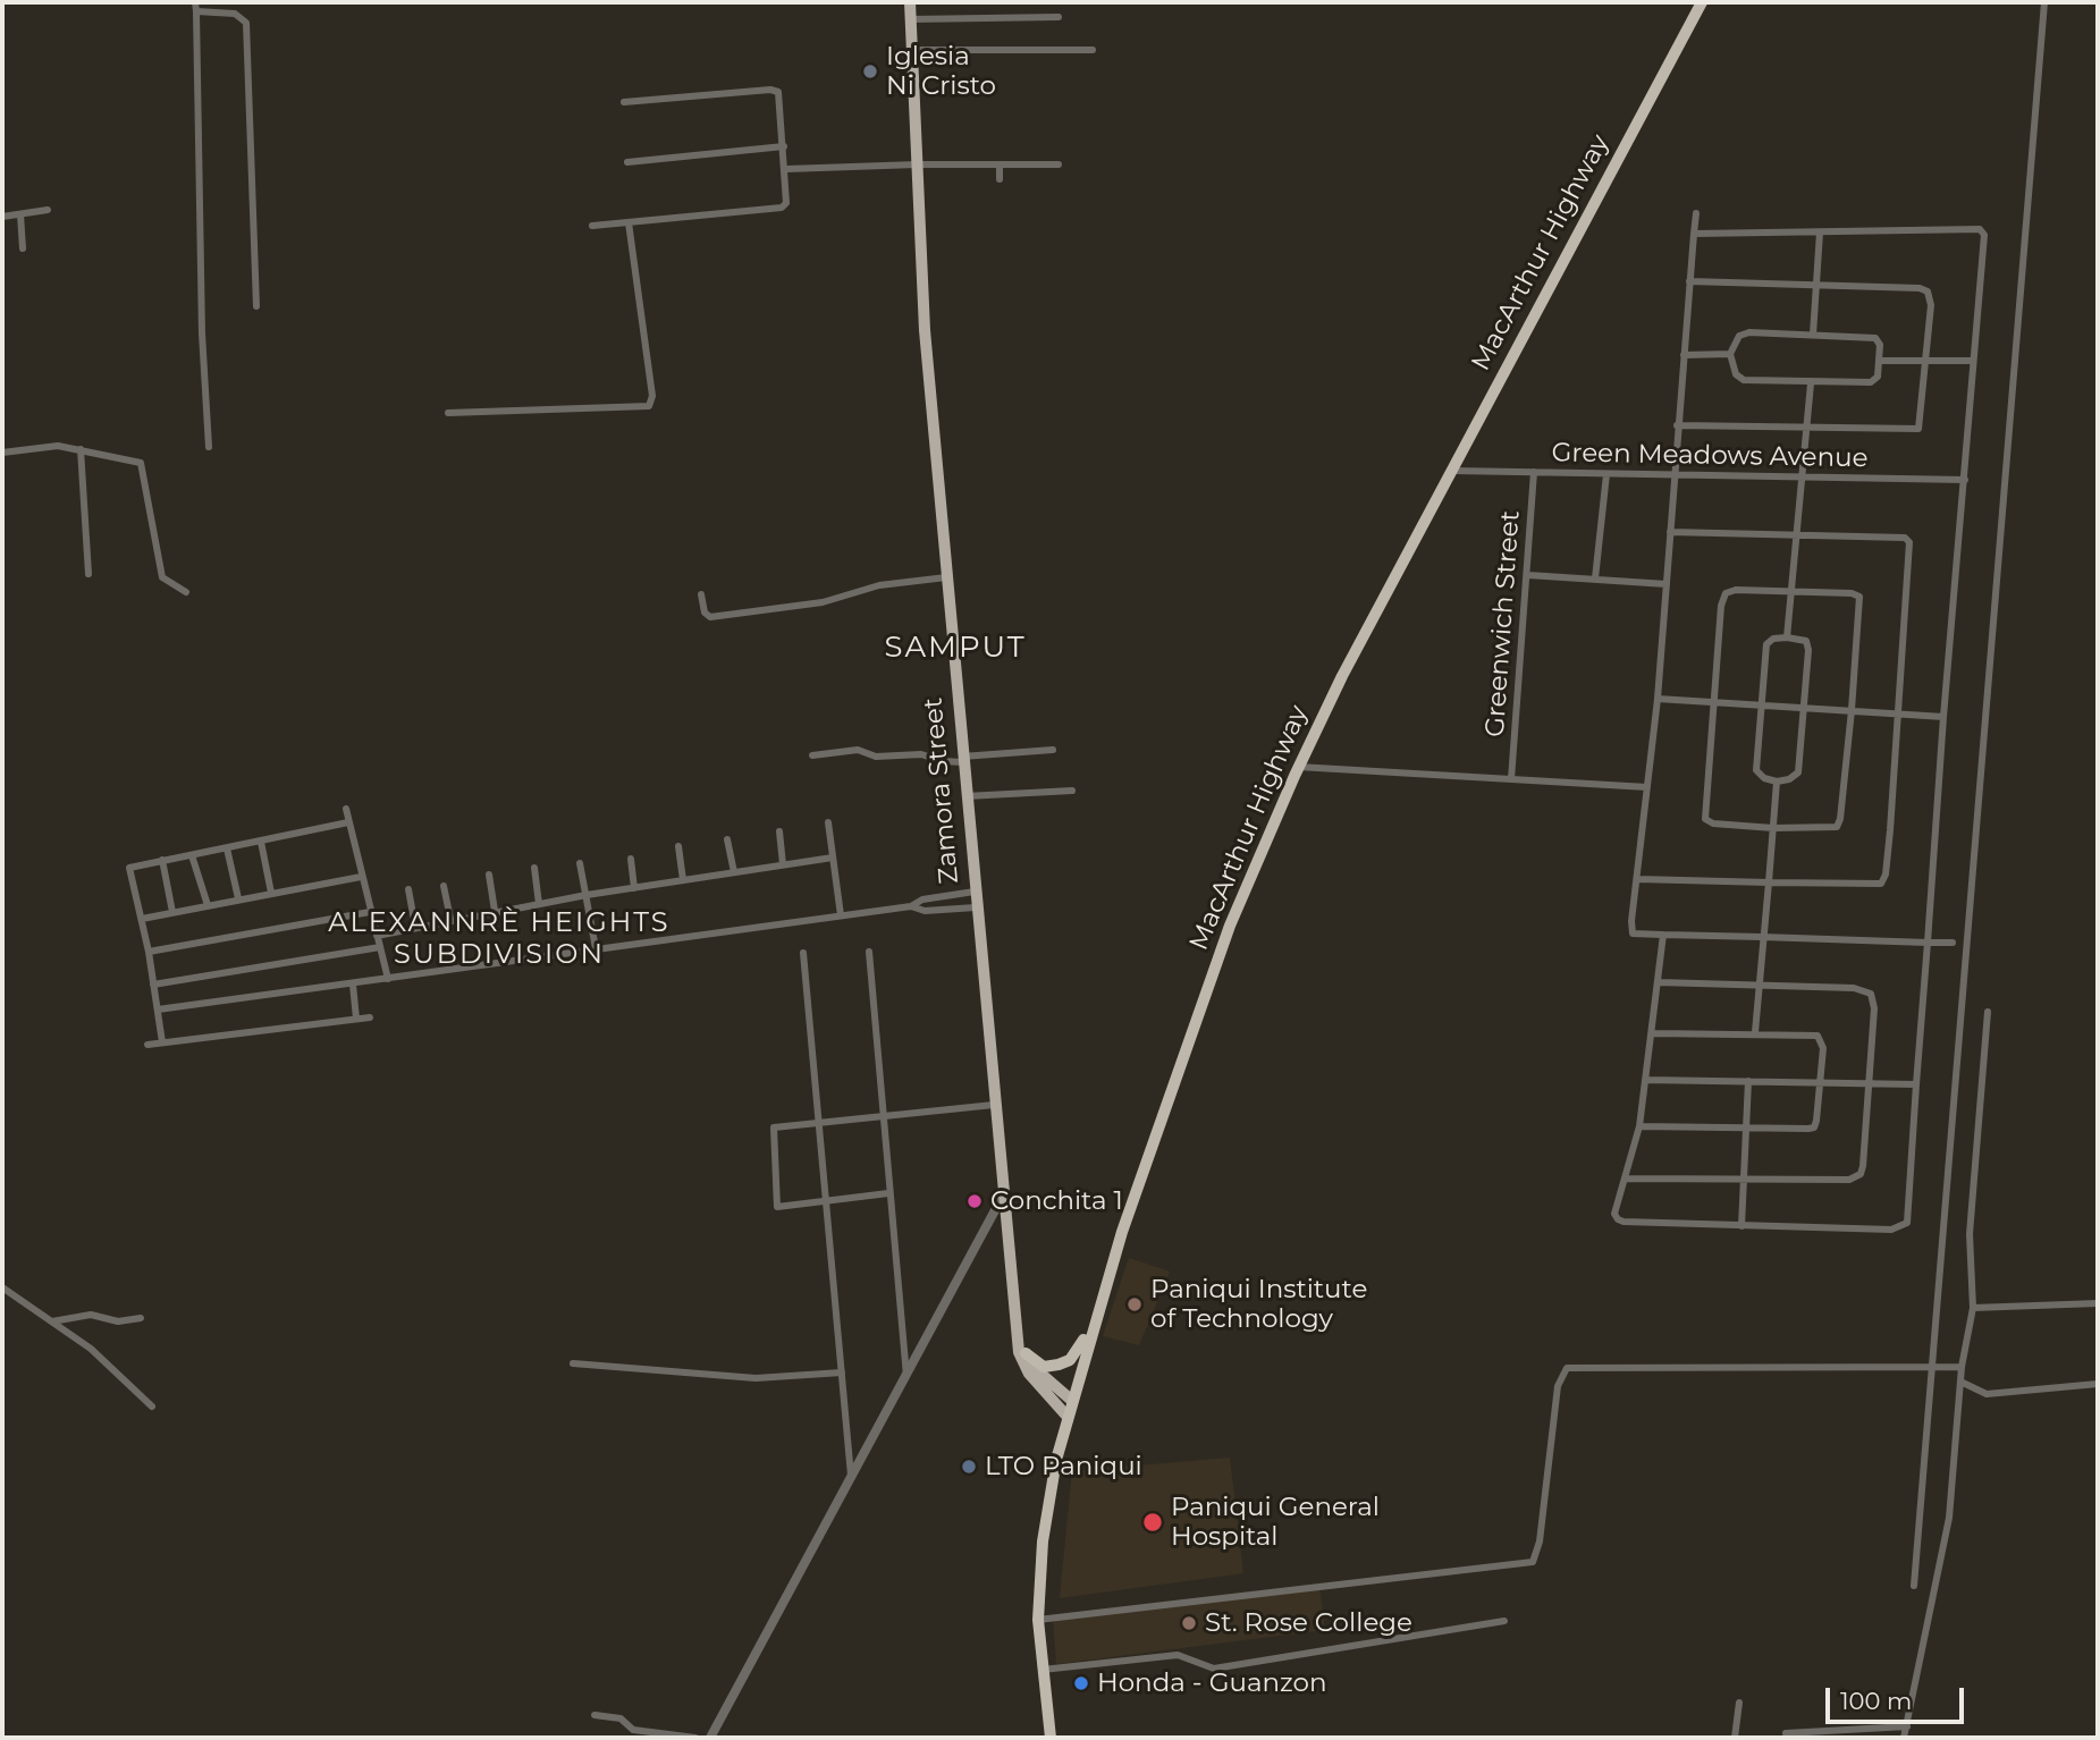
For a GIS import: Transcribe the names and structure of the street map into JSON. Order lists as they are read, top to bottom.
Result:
{
  "streets": {
    "highway": ["MacArthur Highway"],
    "main road": ["Zamora Street"],
    "street": ["Green Meadows Avenue", "Greenwich Street"]
  },
  "crossings": [
    ["MacArthur Highway", "Green Meadows Avenue"],
    ["MacArthur Highway", "Zamora Street"],
    ["Green Meadows Avenue", "Greenwich Street"]
  ],
  "districts": ["SAMPUT", "ALEXANNRÈ HEIGHTS SUBDIVISION"],
  "places": [
    "Iglesia Ni Cristo",
    "Conchita 1",
    "Paniqui Institute of Technology",
    "LTO Paniqui",
    "Paniqui General Hospital",
    "St. Rose College",
    "Honda - Guanzon"
  ],
  "scale_bar": "100 m"
}
